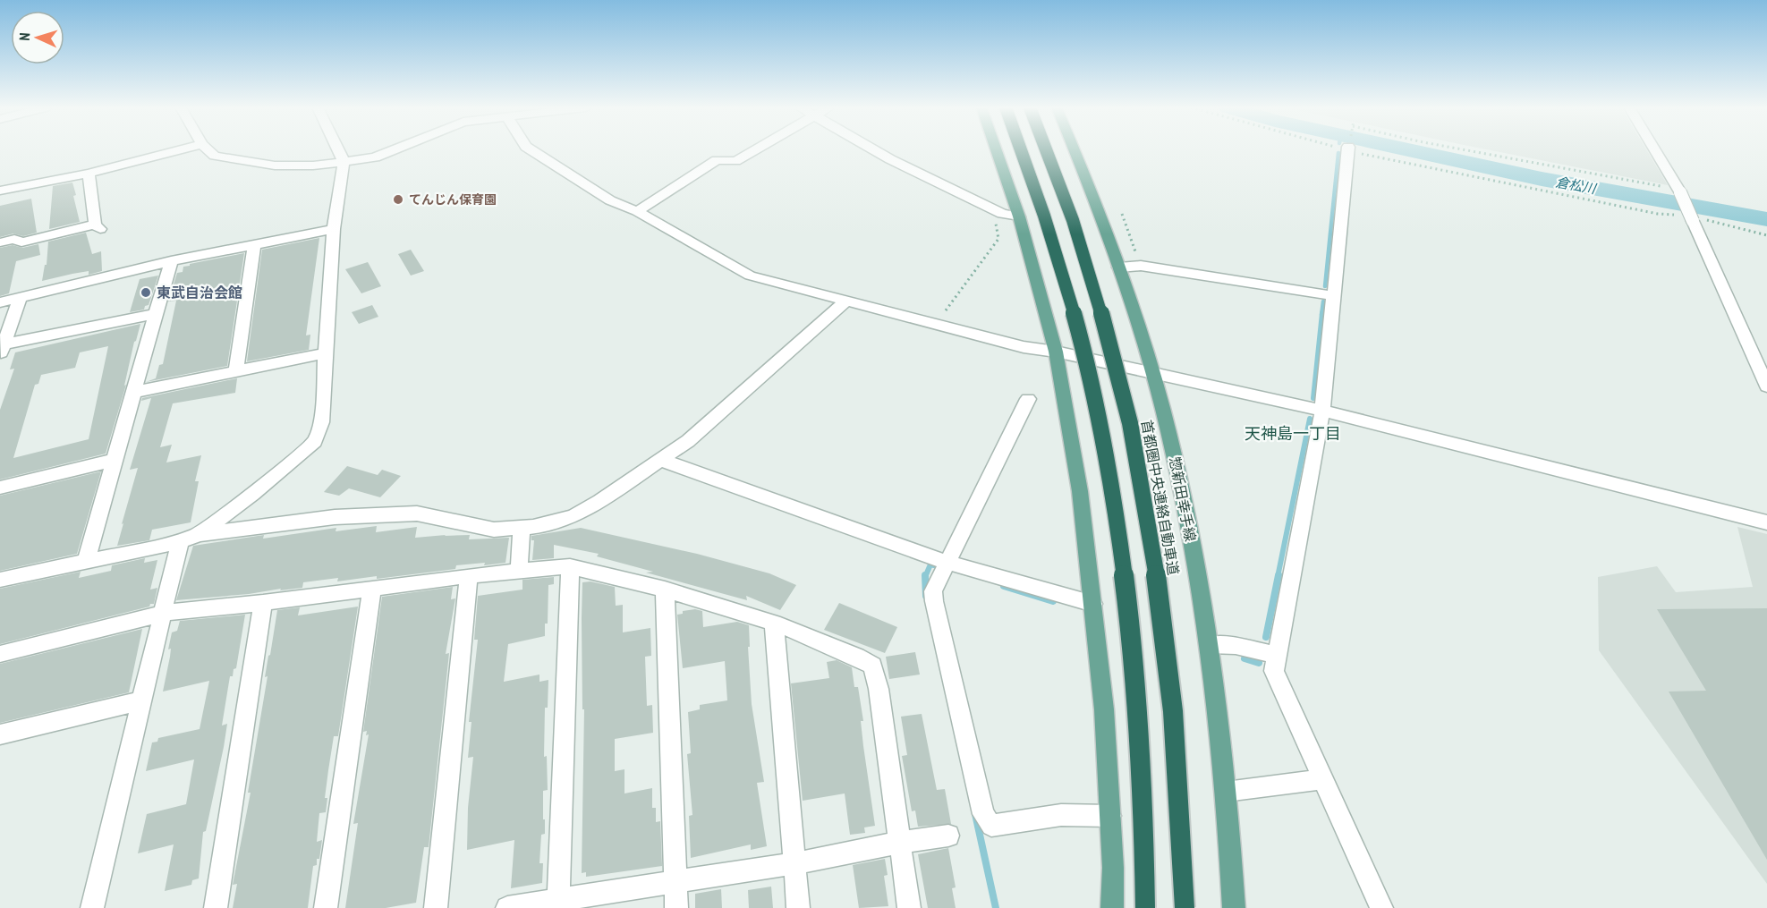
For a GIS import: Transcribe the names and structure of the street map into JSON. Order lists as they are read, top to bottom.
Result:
{
  "streets": {
    "highway": ["首都圏中央連絡自動車道"],
    "main road": ["惣新田幸手線"]
  },
  "districts": ["天神島一丁目"],
  "water": ["倉松川"],
  "places": ["てんじん保育園", "東武自治会館"],
  "north": "left"
}
